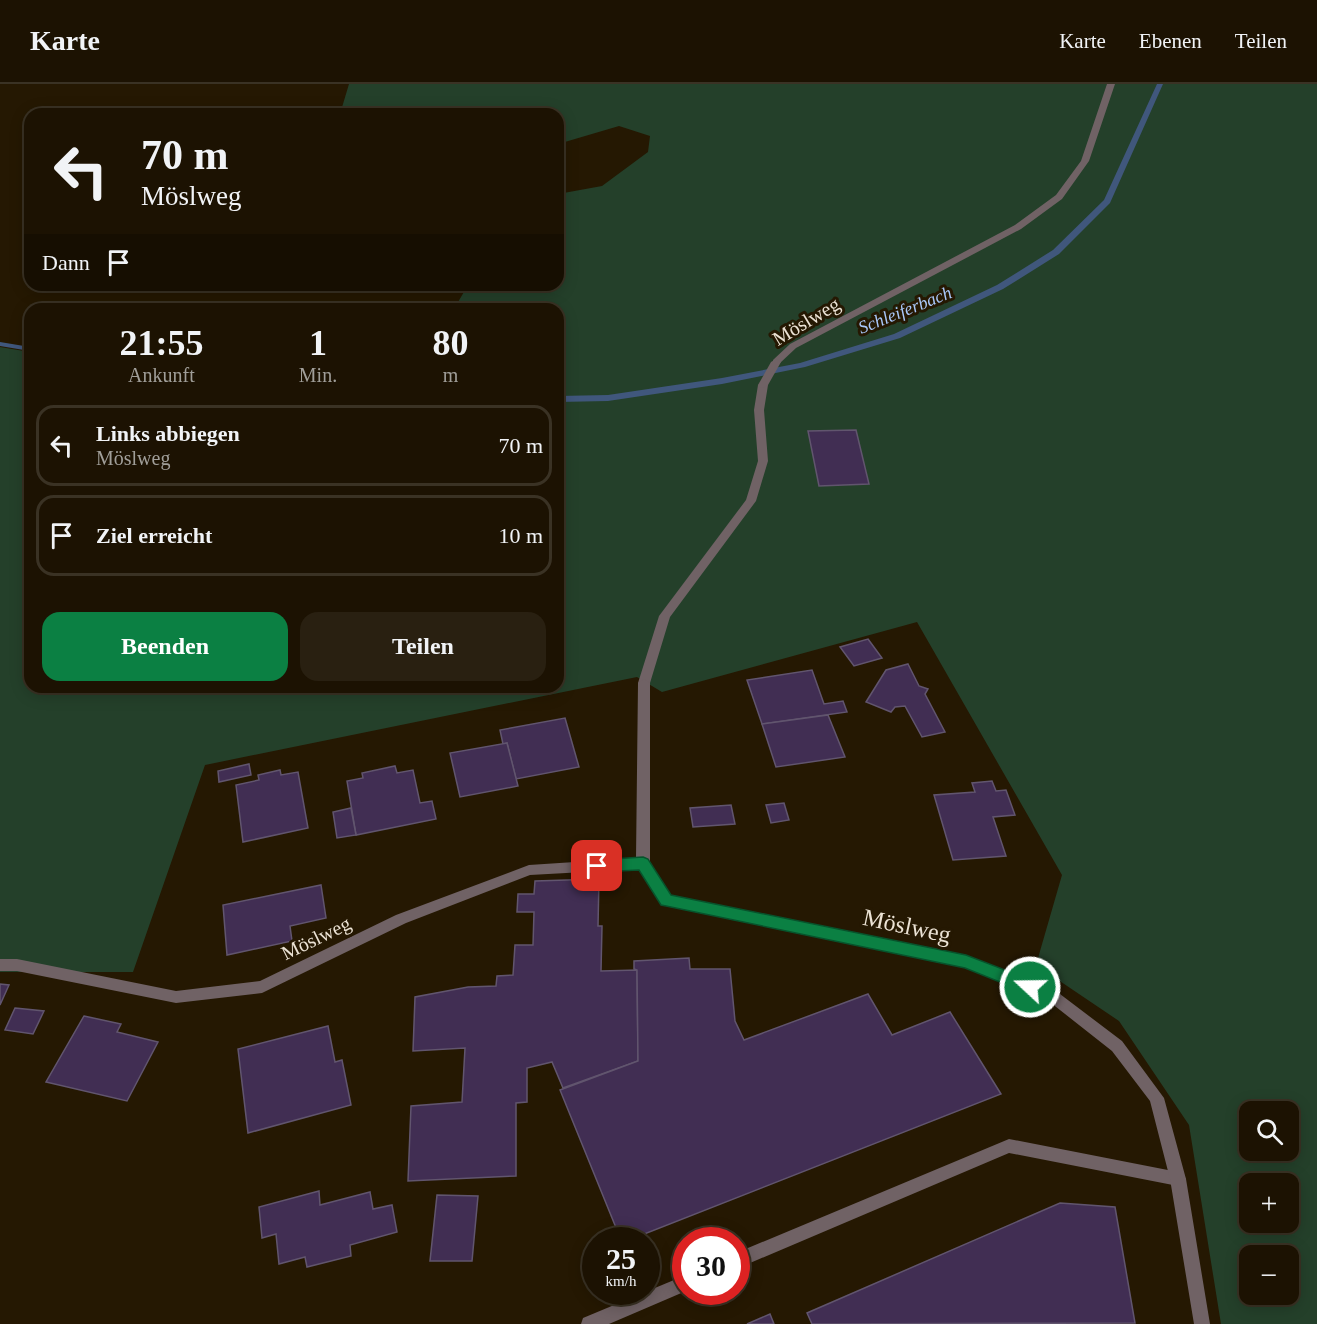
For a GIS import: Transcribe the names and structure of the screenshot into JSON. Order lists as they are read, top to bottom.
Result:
{
  "streets": {
    "street": ["Möslweg"]
  },
  "water": ["Schleiferbach"],
  "page": {
    "header": "Karte",
    "nav": ["Karte", "Ebenen", "Teilen"],
    "turn": ["70 m", "Möslweg"],
    "then": "Dann",
    "eta": [
      "21:55",
      "Ankunft",
      "1",
      "Min.",
      "80",
      "m"
    ],
    "list": [
      {
        "name": "Links abbiegen",
        "note": "Möslweg",
        "value": "70 m"
      },
      {
        "name": "Ziel erreicht",
        "value": "10 m"
      }
    ],
    "buttons": ["Beenden", "Teilen"],
    "map_buttons": ["+", "−"],
    "speed": "25 km/h",
    "limit": "30"
  }
}
